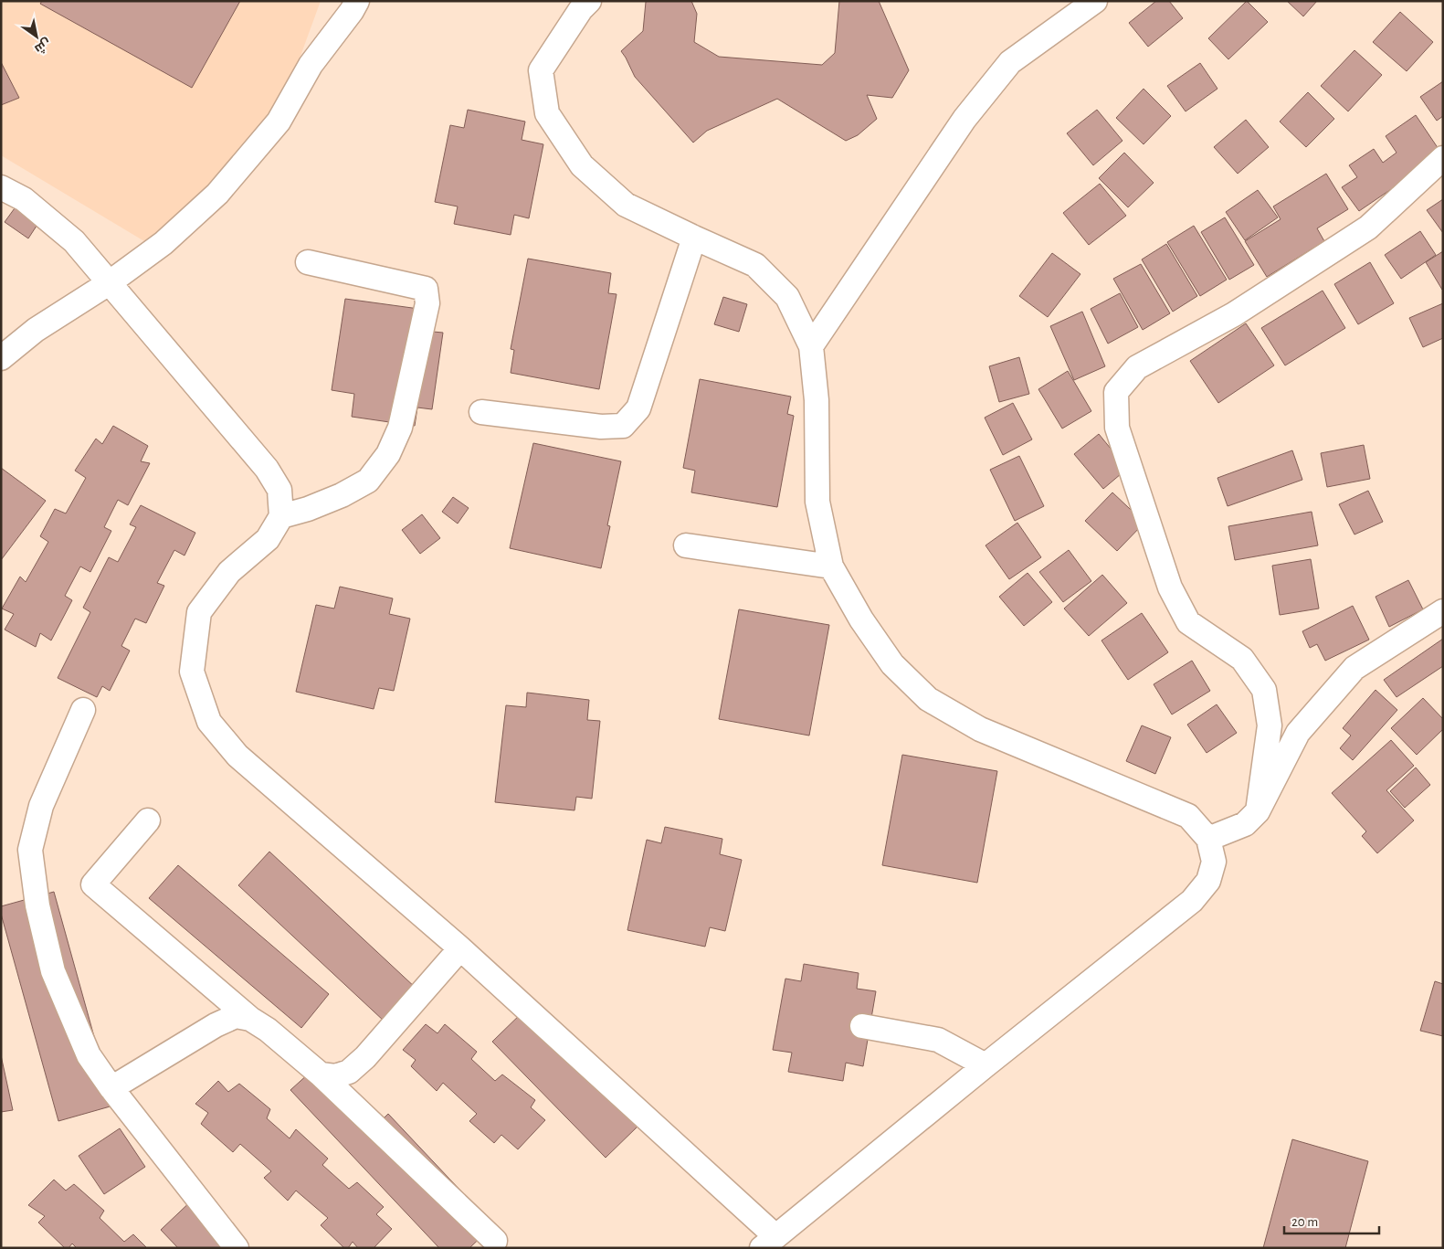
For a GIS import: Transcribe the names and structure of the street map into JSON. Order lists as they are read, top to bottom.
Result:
{
  "scale_bar": "20 m",
  "north": "bottom right"
}
